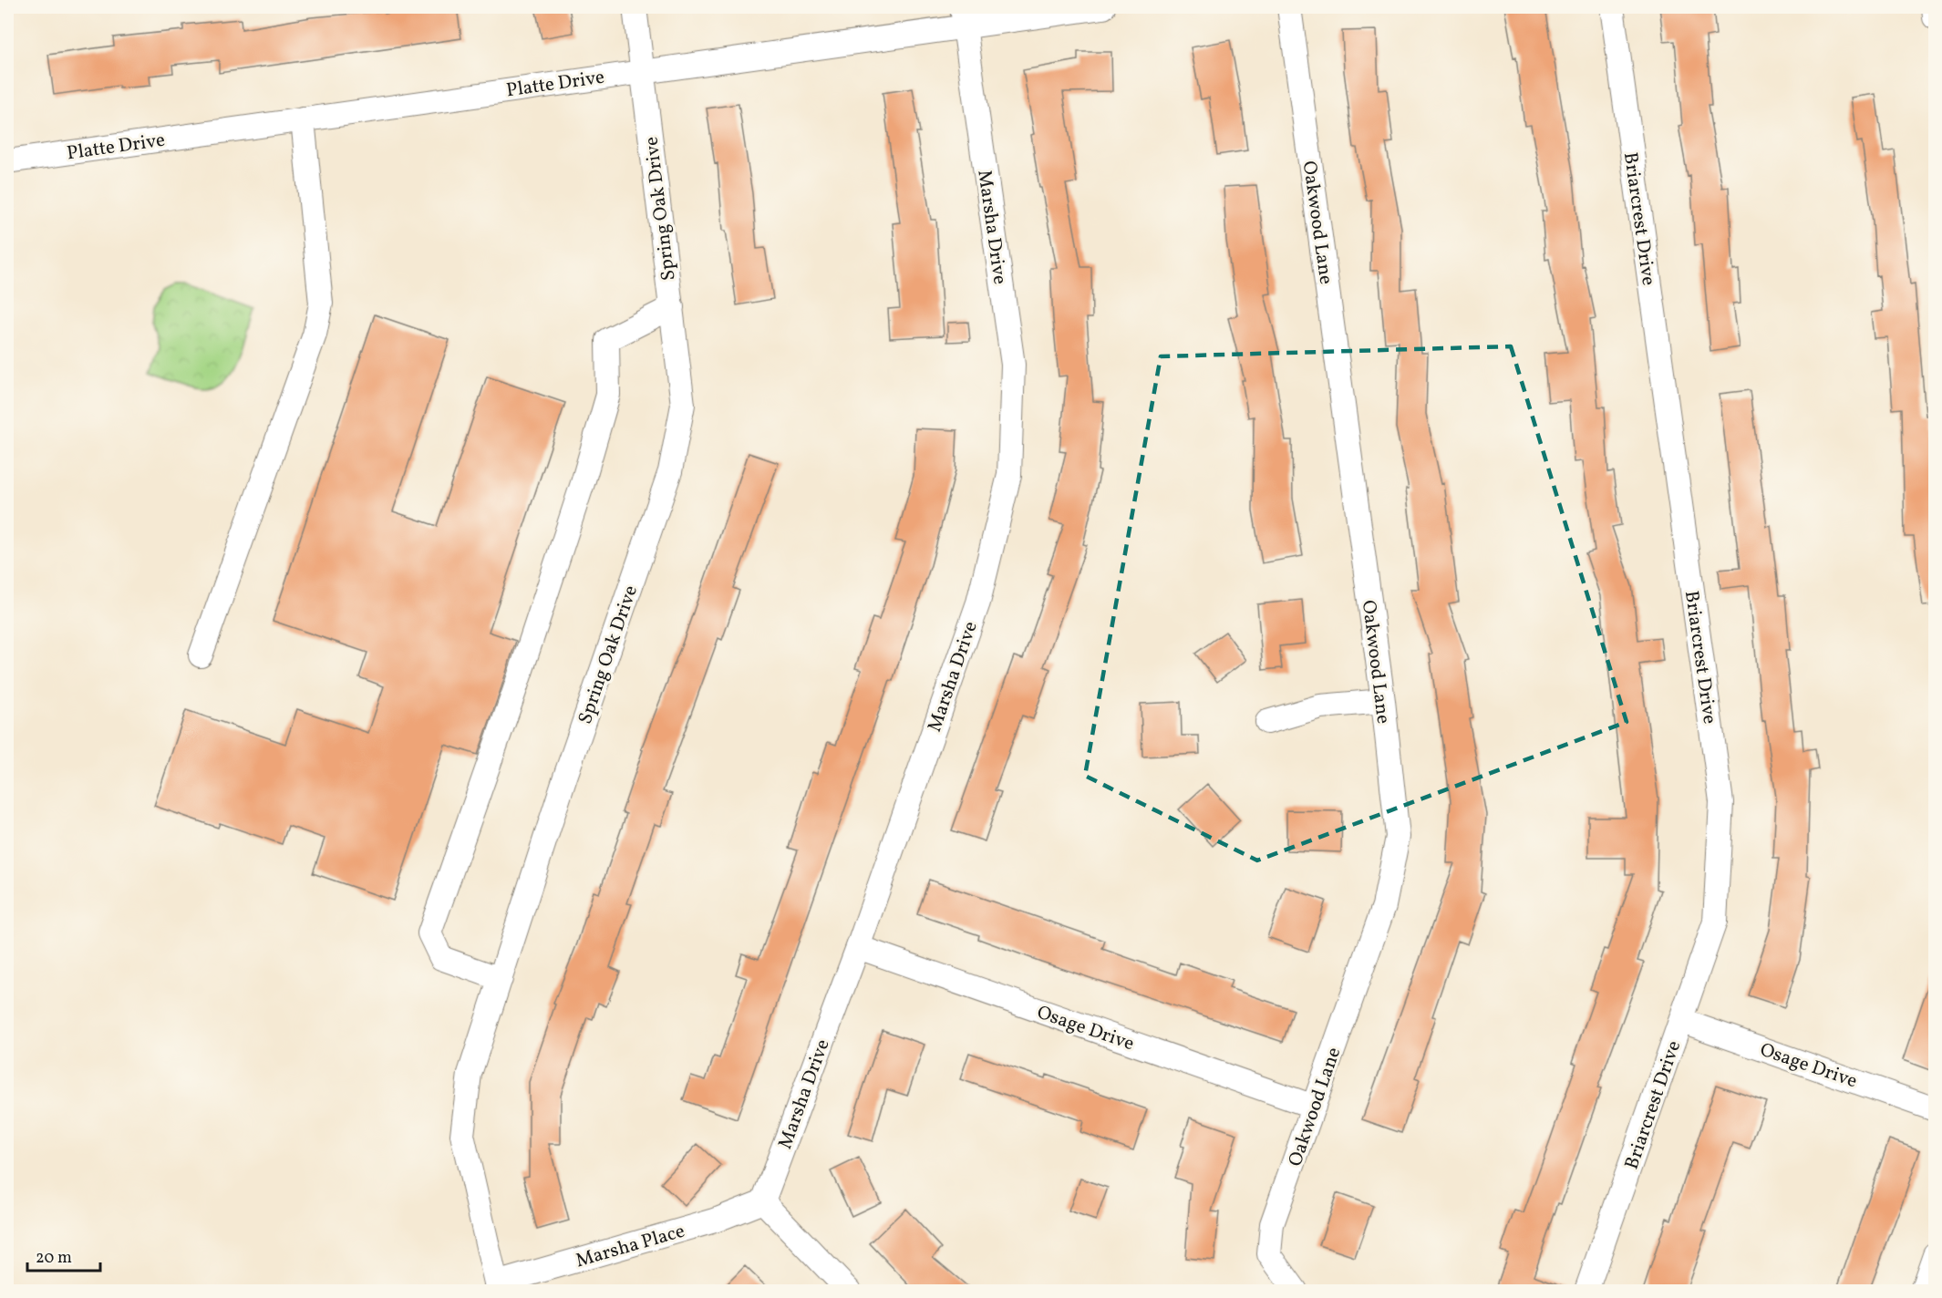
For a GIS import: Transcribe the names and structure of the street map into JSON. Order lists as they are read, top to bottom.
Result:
{
  "streets": {
    "street": [
      "Platte Drive",
      "Spring Oak Drive",
      "Briarcrest Drive",
      "Oakwood Lane",
      "Marsha Drive",
      "Osage Drive",
      "Marsha Place"
    ]
  },
  "crossings": [
    ["Platte Drive", "Spring Oak Drive"],
    ["Platte Drive", "Marsha Drive"],
    ["Spring Oak Drive", "Marsha Place"],
    ["Briarcrest Drive", "Osage Drive"],
    ["Oakwood Lane", "Osage Drive"],
    ["Marsha Drive", "Osage Drive"],
    ["Marsha Drive", "Marsha Place"]
  ],
  "scale_bar": "20 m"
}
